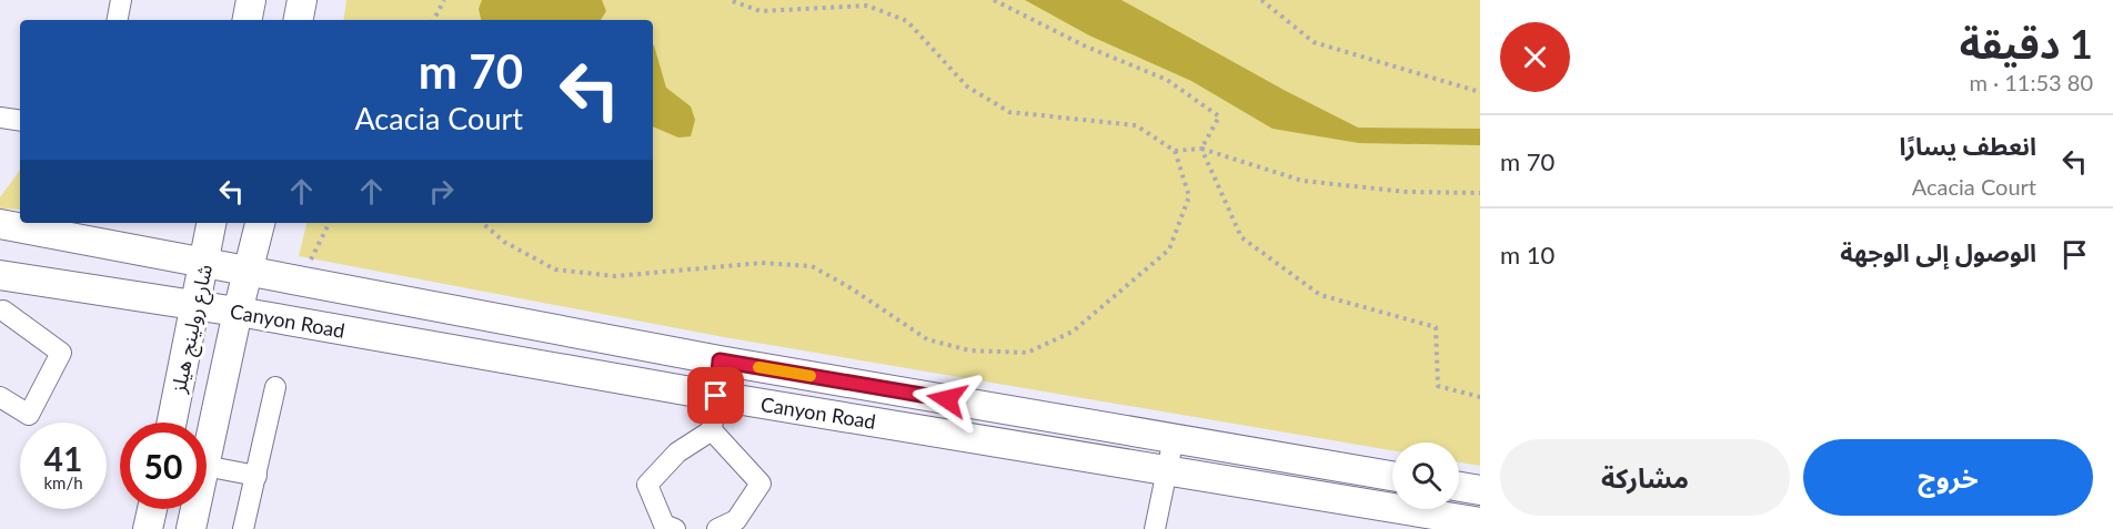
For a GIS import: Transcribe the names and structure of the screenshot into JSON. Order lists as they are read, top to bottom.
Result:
{
  "streets": {
    "main road": ["Canyon Road", "شارع رولينج هيلز"]
  },
  "crossings": [
    ["Canyon Road", "شارع رولينج هيلز"]
  ],
  "page": {
    "heading": ["1 دقيقة", "80 m · 11:53"],
    "turn": ["70 m", "Acacia Court"],
    "list": [
      {
        "name": "انعطف يسارًا",
        "note": "Acacia Court",
        "value": "70 m"
      },
      {
        "name": "الوصول إلى الوجهة",
        "value": "10 m"
      }
    ],
    "speed": "41 km/h",
    "limit": "50",
    "buttons": ["خروج", "مشاركة"]
  }
}
